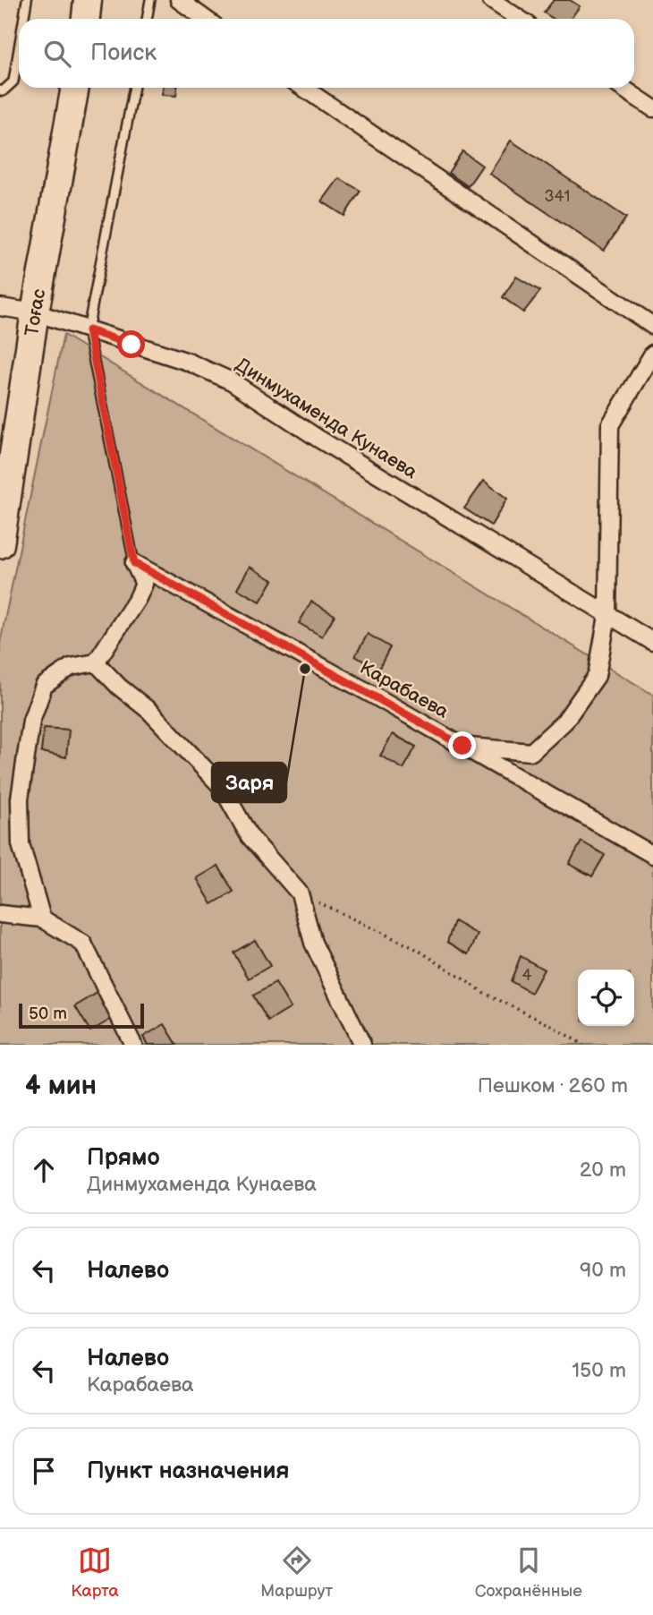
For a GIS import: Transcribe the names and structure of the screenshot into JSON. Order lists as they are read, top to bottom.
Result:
{
  "streets": {
    "highway": ["Тоғас"],
    "street": ["Динмухаменда Кунаева", "Карабаева"]
  },
  "crossings": [
    ["Тоғас", "Динмухаменда Кунаева"]
  ],
  "places": ["Заря"],
  "house_numbers": ["341", "4"],
  "scale_bar": "50 m",
  "page": {
    "search": "Поиск",
    "scale": "50 m",
    "heading": ["4 мин", "Пешком · 260 m"],
    "list": [
      ["Прямо", "Динмухаменда Кунаева", "20 m"],
      ["Налево", "90 m"],
      ["Налево", "Карабаева", "150 m"],
      "Пункт назначения"
    ],
    "nav": ["Карта", "Маршрут", "Сохранённые"]
  }
}
